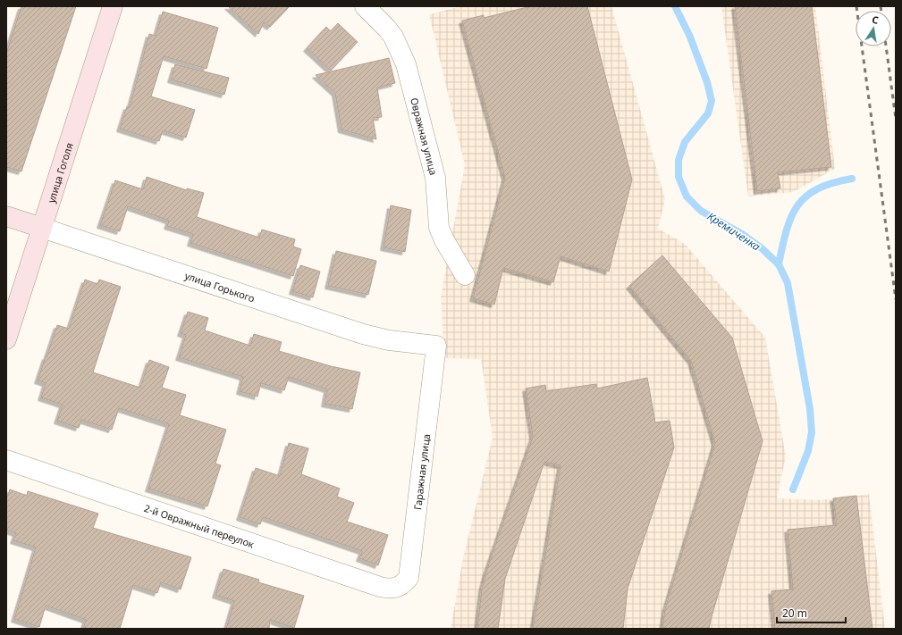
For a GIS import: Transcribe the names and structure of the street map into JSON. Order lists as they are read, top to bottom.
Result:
{
  "streets": {
    "street": [
      "Овражная улица",
      "улица Гоголя",
      "улица Горького",
      "Гаражная улица",
      "2-й Овражный переулок"
    ]
  },
  "crossings": [
    ["улица Гоголя", "улица Горького"],
    ["улица Горького", "Гаражная улица"],
    ["Гаражная улица", "2-й Овражный переулок"]
  ],
  "water": ["Кремиченка"],
  "scale_bar": "20 m",
  "north": "top"
}
